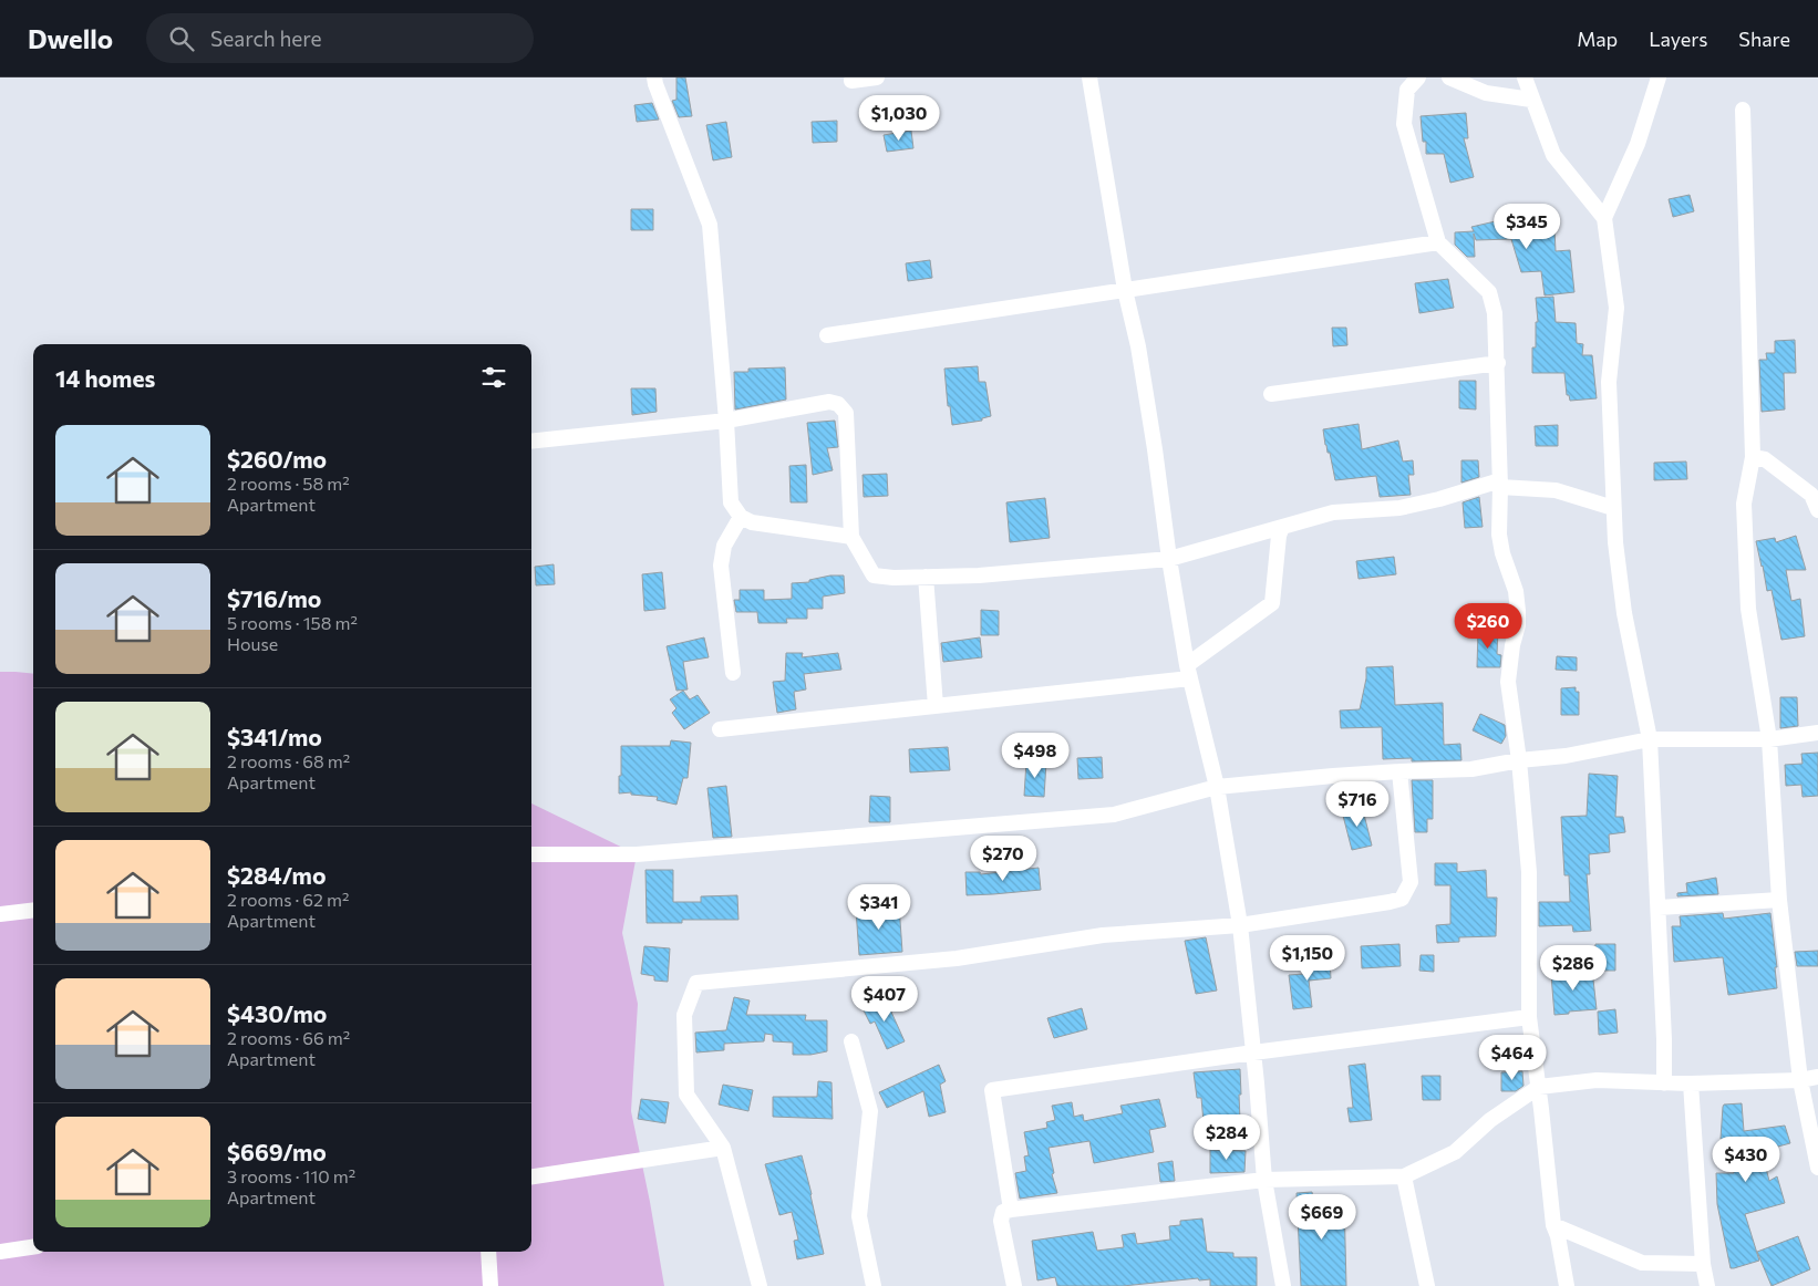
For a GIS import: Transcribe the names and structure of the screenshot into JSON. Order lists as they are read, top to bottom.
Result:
{
  "page": {
    "header": "Dwello",
    "search": "Search here",
    "nav": ["Map", "Layers", "Share"],
    "price": [
      "$1,030",
      "$345",
      "$260",
      "$498",
      "$716",
      "$270",
      "$341",
      "$1,150",
      "$286",
      "$407",
      "$464",
      "$284",
      "$430",
      "$669"
    ],
    "heading": "14 homes",
    "list": [
      {
        "name": "$260/mo",
        "note": "2 rooms · 58 m² · Apartment"
      },
      {
        "name": "$716/mo",
        "note": "5 rooms · 158 m² · House"
      },
      {
        "name": "$341/mo",
        "note": "2 rooms · 68 m² · Apartment"
      },
      {
        "name": "$284/mo",
        "note": "2 rooms · 62 m² · Apartment"
      },
      {
        "name": "$430/mo",
        "note": "2 rooms · 66 m² · Apartment"
      },
      {
        "name": "$669/mo",
        "note": "3 rooms · 110 m² · Apartment"
      }
    ]
  }
}
